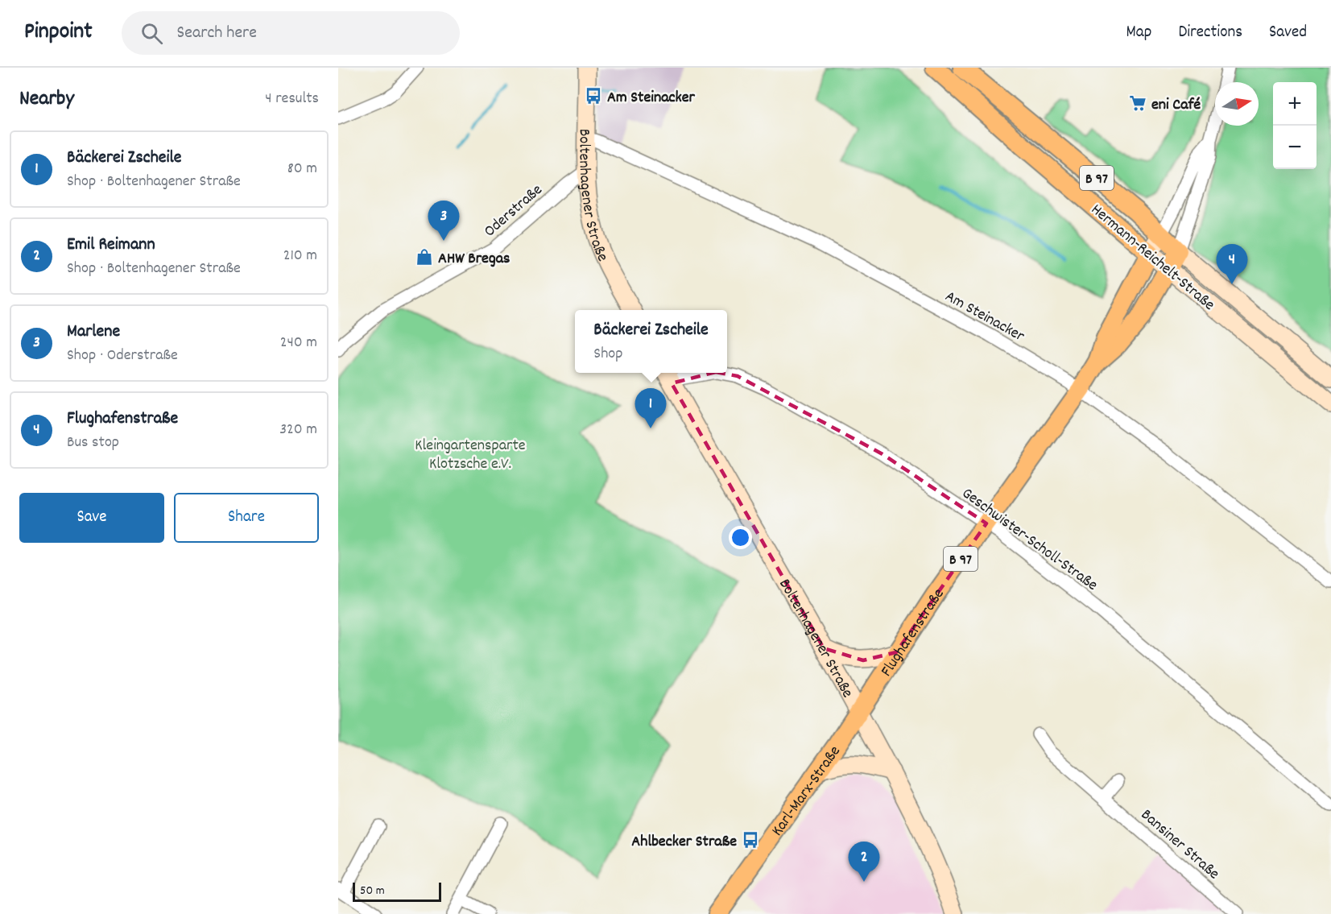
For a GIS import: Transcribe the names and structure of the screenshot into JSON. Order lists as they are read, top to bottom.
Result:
{
  "streets": {
    "main road": [
      "B 97",
      "Hermann-Reichelt-Straße",
      "Flughafenstraße",
      "Karl-Marx-Straße"
    ],
    "street": [
      "Boltenhagener Straße",
      "Oderstraße",
      "Am Steinacker",
      "Geschwister-Scholl-Straße",
      "Bansiner Straße"
    ]
  },
  "crossings": [
    ["Boltenhagener Straße", "Oderstraße"],
    ["Boltenhagener Straße", "Am Steinacker"],
    ["Boltenhagener Straße", "Geschwister-Scholl-Straße"],
    ["Boltenhagener Straße", "Flughafenstraße"],
    ["Boltenhagener Straße", "Karl-Marx-Straße"],
    ["Hermann-Reichelt-Straße", "Flughafenstraße"],
    ["Am Steinacker", "Flughafenstraße"],
    ["Geschwister-Scholl-Straße", "Flughafenstraße"],
    ["Flughafenstraße", "Karl-Marx-Straße"]
  ],
  "parks": ["Kleingartensparte Klotzsche e.V."],
  "places": {
    "bus stop": ["Am Steinacker", "Ahlbecker Straße"],
    "supermarket": ["eni Café"],
    "shop": ["AHW Bregas"]
  },
  "scale_bar": "50 m",
  "north": "right",
  "page": {
    "header": "Pinpoint",
    "search": "Search here",
    "nav": ["Map", "Directions", "Saved"],
    "heading": ["Nearby", "4 results"],
    "map_buttons": ["+", "−"],
    "list": [
      {
        "mark": "1",
        "name": "Bäckerei Zscheile",
        "note": "Shop · Boltenhagener Straße",
        "value": "80 m"
      },
      {
        "mark": "2",
        "name": "Emil Reimann",
        "note": "Shop · Boltenhagener Straße",
        "value": "210 m"
      },
      {
        "mark": "3",
        "name": "Marlene",
        "note": "Shop · Oderstraße",
        "value": "240 m"
      },
      {
        "mark": "4",
        "name": "Flughafenstraße",
        "note": "Bus stop",
        "value": "320 m"
      }
    ],
    "pins": [
      "3",
      "4",
      "1",
      "2"
    ],
    "popup": ["Bäckerei Zscheile", "Shop"],
    "buttons": ["Save", "Share"],
    "scale": "50 m"
  }
}
